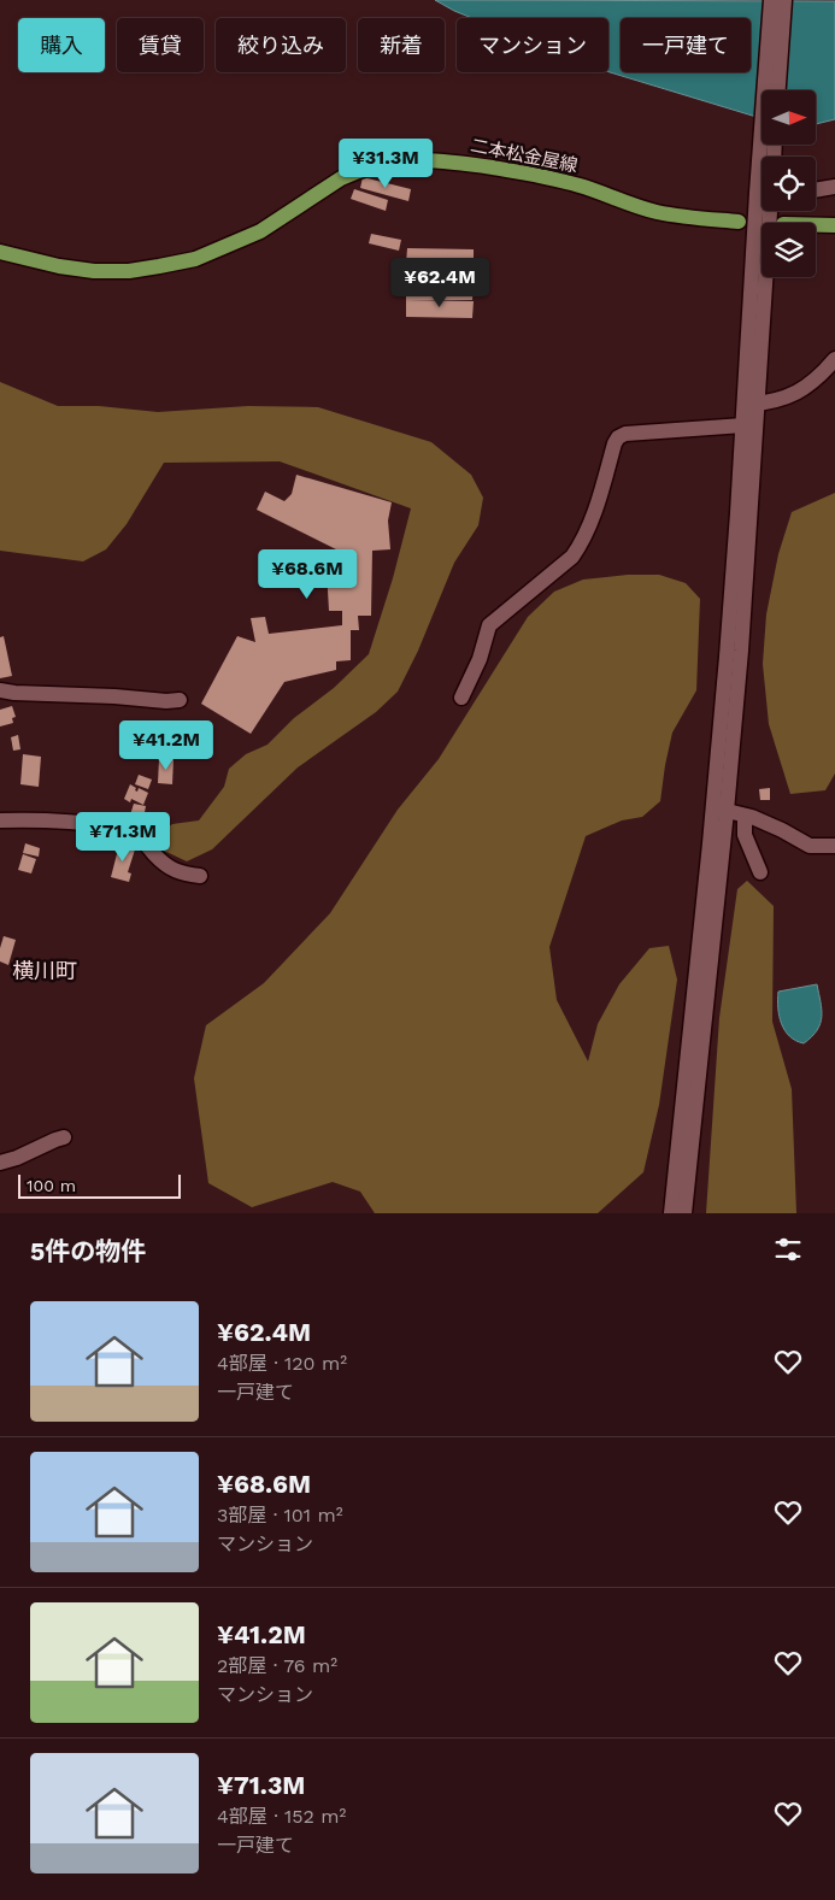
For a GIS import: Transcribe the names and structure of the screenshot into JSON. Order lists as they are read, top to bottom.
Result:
{
  "streets": {
    "main road": ["二本松金屋線"]
  },
  "districts": ["横川町"],
  "scale_bar": "100 m",
  "north": "right",
  "page": {
    "chip": [
      "購入",
      "賃貸",
      "絞り込み",
      "新着",
      "マンション",
      "一戸建て"
    ],
    "price": [
      "¥31.3M",
      "¥62.4M",
      "¥68.6M",
      "¥41.2M",
      "¥71.3M"
    ],
    "scale": "100 m",
    "heading": "5件の物件",
    "list": [
      {
        "name": "¥62.4M",
        "note": "4部屋 · 120 m² · 一戸建て"
      },
      {
        "name": "¥68.6M",
        "note": "3部屋 · 101 m² · マンション"
      },
      {
        "name": "¥41.2M",
        "note": "2部屋 · 76 m² · マンション"
      },
      {
        "name": "¥71.3M",
        "note": "4部屋 · 152 m² · 一戸建て"
      }
    ]
  }
}
